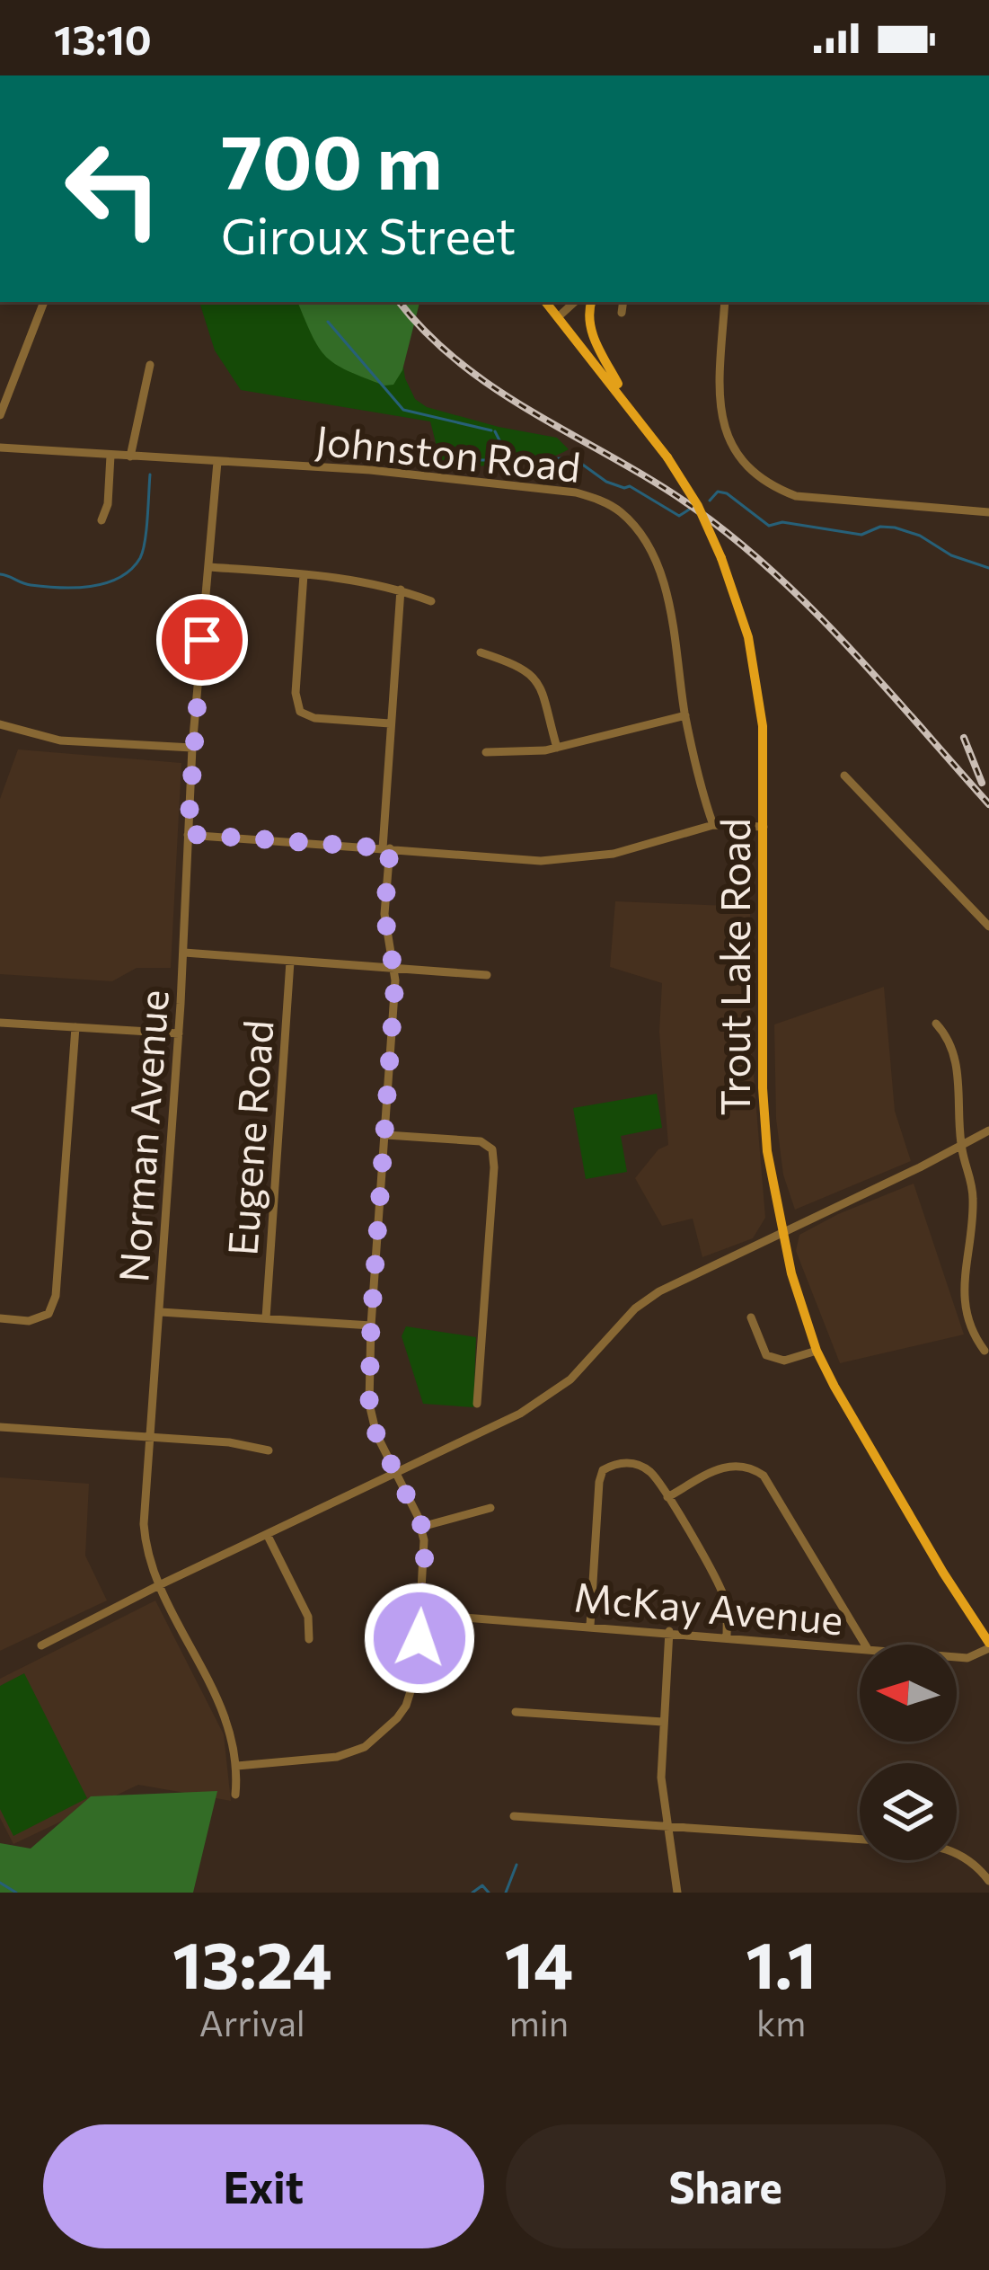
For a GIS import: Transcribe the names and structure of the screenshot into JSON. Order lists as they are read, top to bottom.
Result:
{
  "streets": {
    "main road": ["Trout Lake Road"],
    "street": [
      "Johnston Road",
      "Norman Avenue",
      "Eugene Road",
      "McKay Avenue"
    ]
  },
  "crossings": [
    ["Johnston Road", "Norman Avenue"],
    ["Trout Lake Road", "McKay Avenue"]
  ],
  "north": "left",
  "page": {
    "status": "13:10",
    "turn": ["700 m", "Giroux Street"],
    "eta": [
      "13:24",
      "Arrival",
      "14",
      "min",
      "1.1",
      "km"
    ],
    "buttons": ["Exit", "Share"]
  }
}
